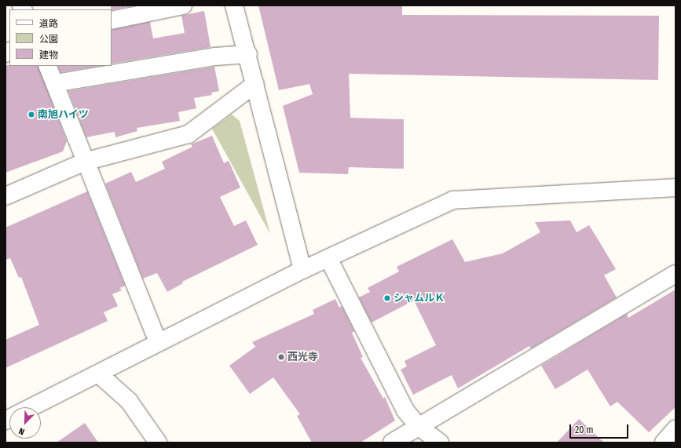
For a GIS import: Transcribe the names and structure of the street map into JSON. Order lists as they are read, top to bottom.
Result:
{
  "places": ["南旭ハイツ", "シャムルＫ", "西光寺"],
  "legend": ["道路", "公園", "建物"],
  "scale_bar": "20 m",
  "north": "bottom left"
}
